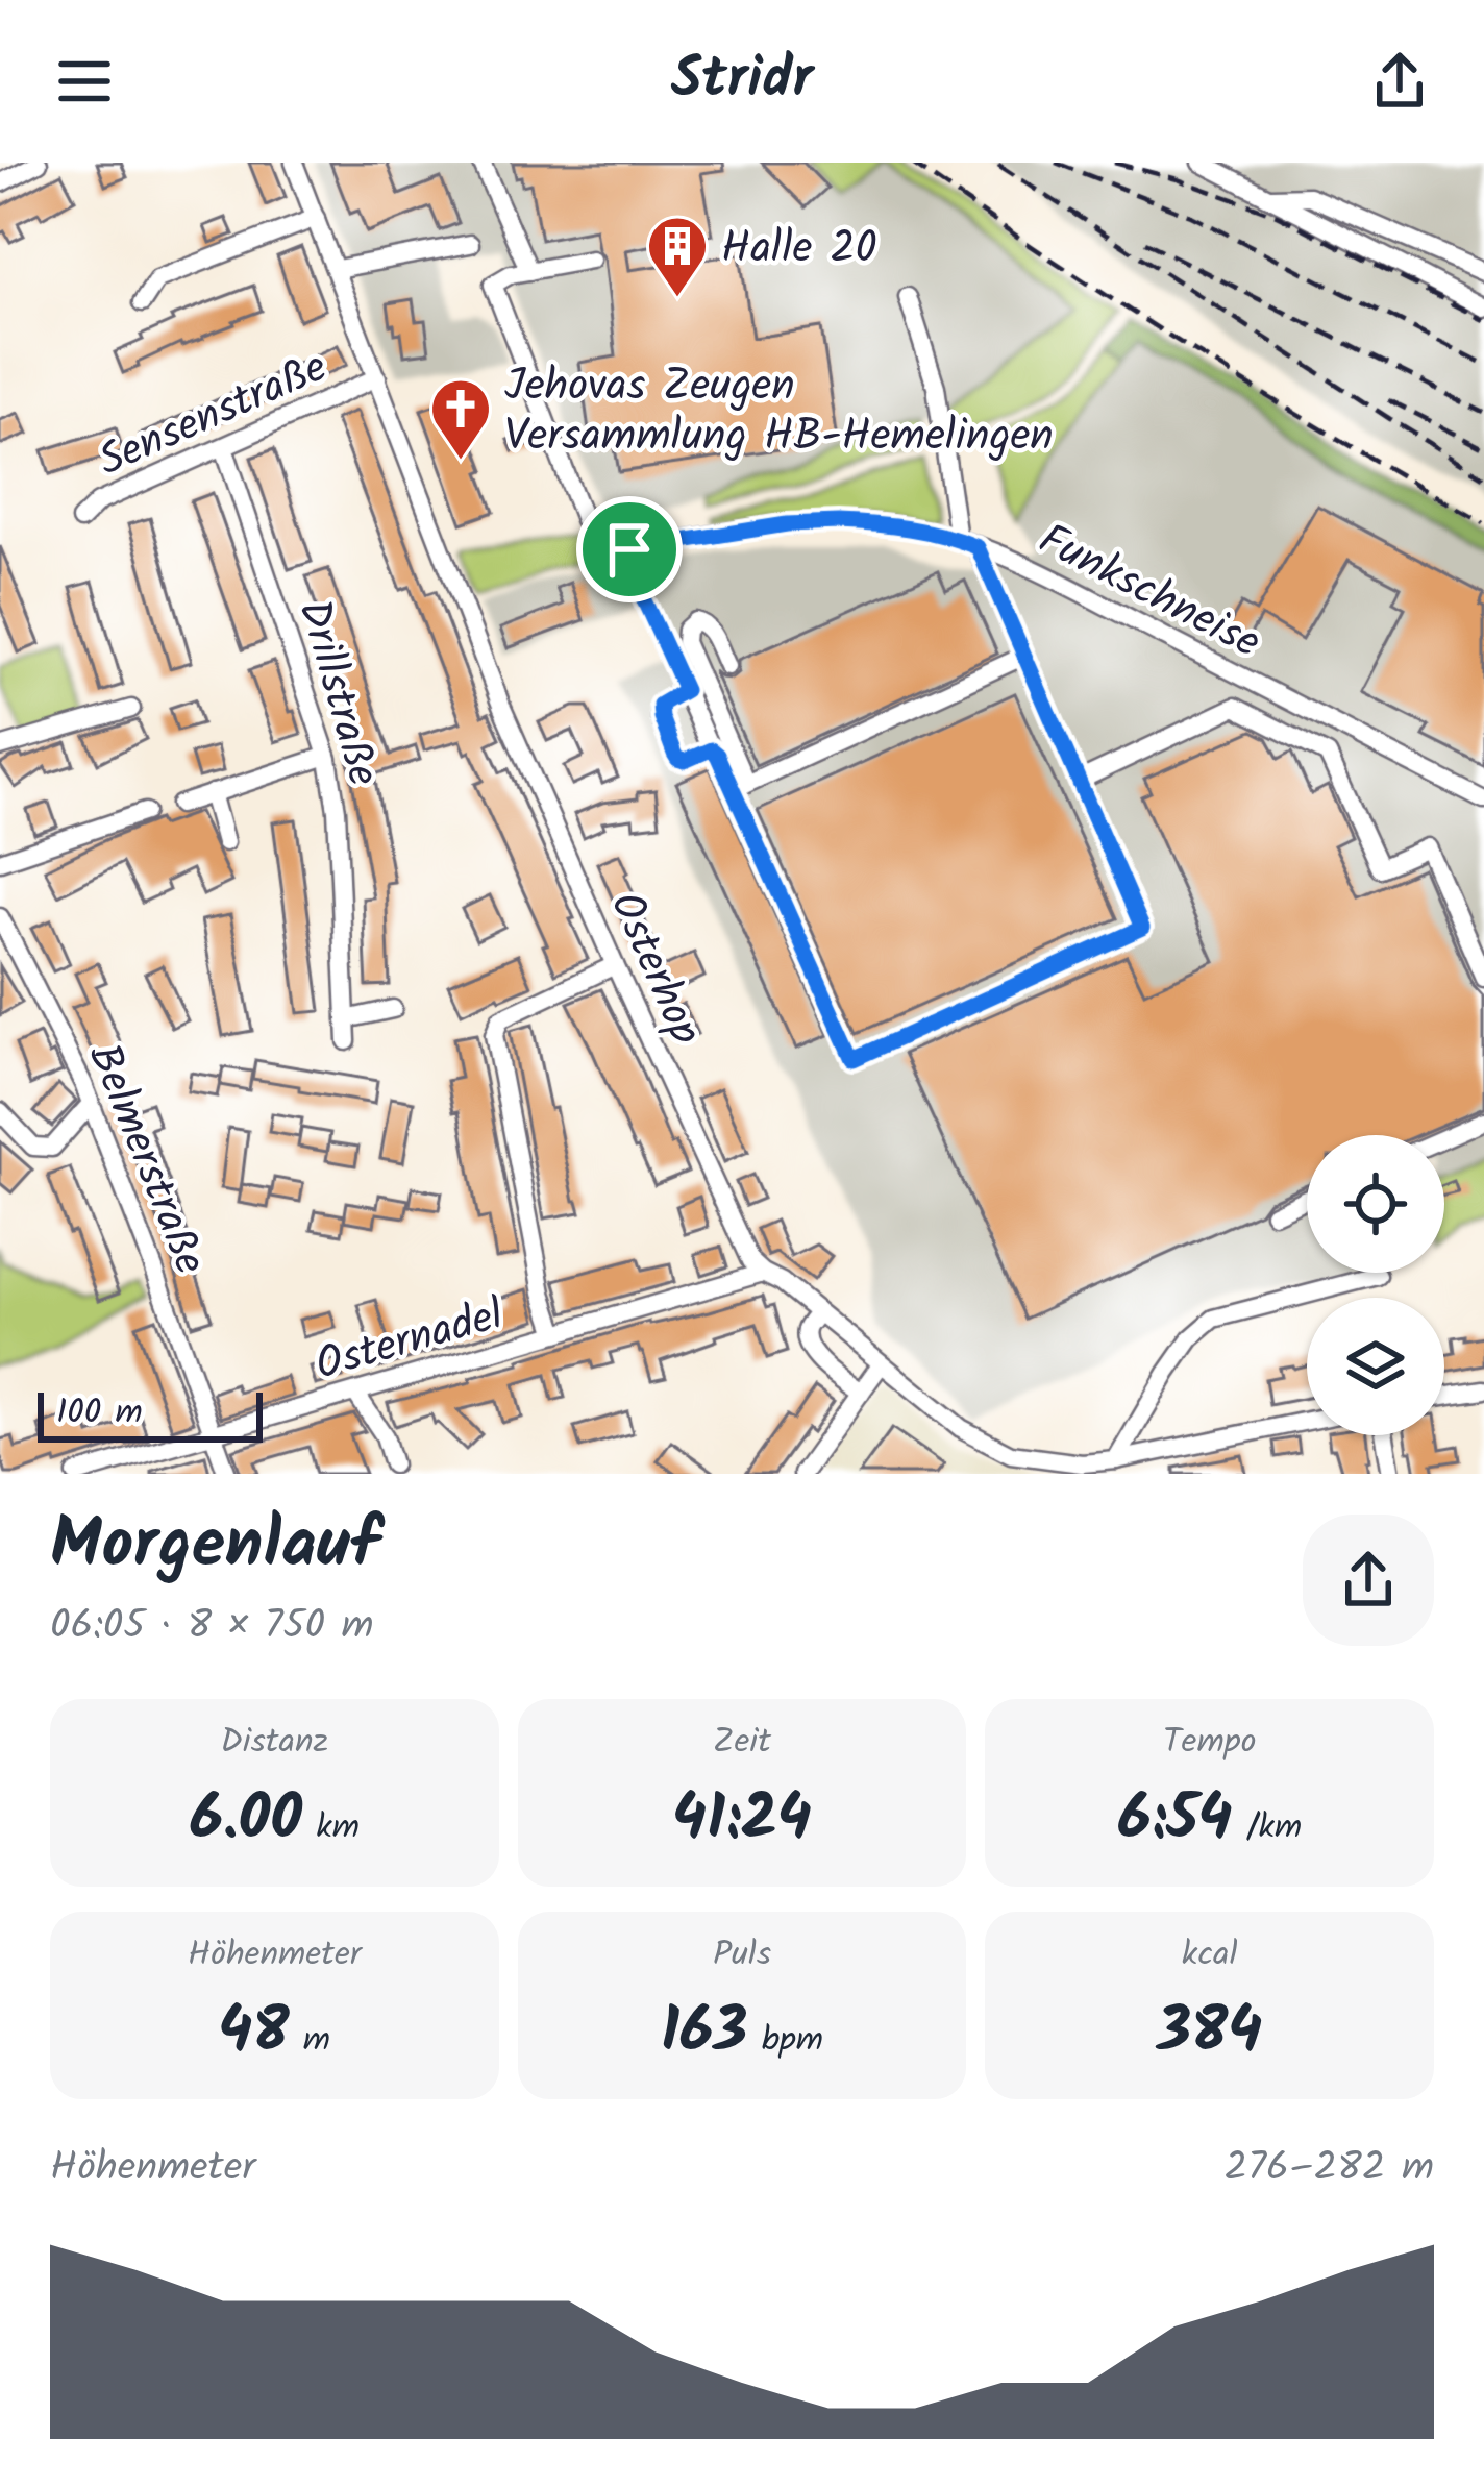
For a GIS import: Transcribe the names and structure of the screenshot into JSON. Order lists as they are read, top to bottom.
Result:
{
  "streets": {
    "street": [
      "Sensenstraße",
      "Funkschneise",
      "Drillstraße",
      "Osterhop",
      "Belmerstraße",
      "Osternadel"
    ]
  },
  "crossings": [
    ["Sensenstraße", "Drillstraße"],
    ["Sensenstraße", "Osterhop"],
    ["Osterhop", "Osternadel"],
    ["Belmerstraße", "Osternadel"]
  ],
  "places": {
    "building": ["Halle 20"],
    "church": ["Jehovas Zeugen Versammlung HB-Hemelingen"]
  },
  "scale_bar": "100 m",
  "page": {
    "header": "Stridr",
    "scale": "100 m",
    "heading": ["Morgenlauf", "06:05 · 8 × 750 m"],
    "stats": [
      ["Distanz", "6.00 km"],
      ["Zeit", "41:24"],
      ["Tempo", "6:54 /km"],
      ["Höhenmeter", "48 m"],
      ["Puls", "163 bpm"],
      ["kcal", "384"]
    ],
    "chart": ["Höhenmeter", "276–282 m"]
  }
}
